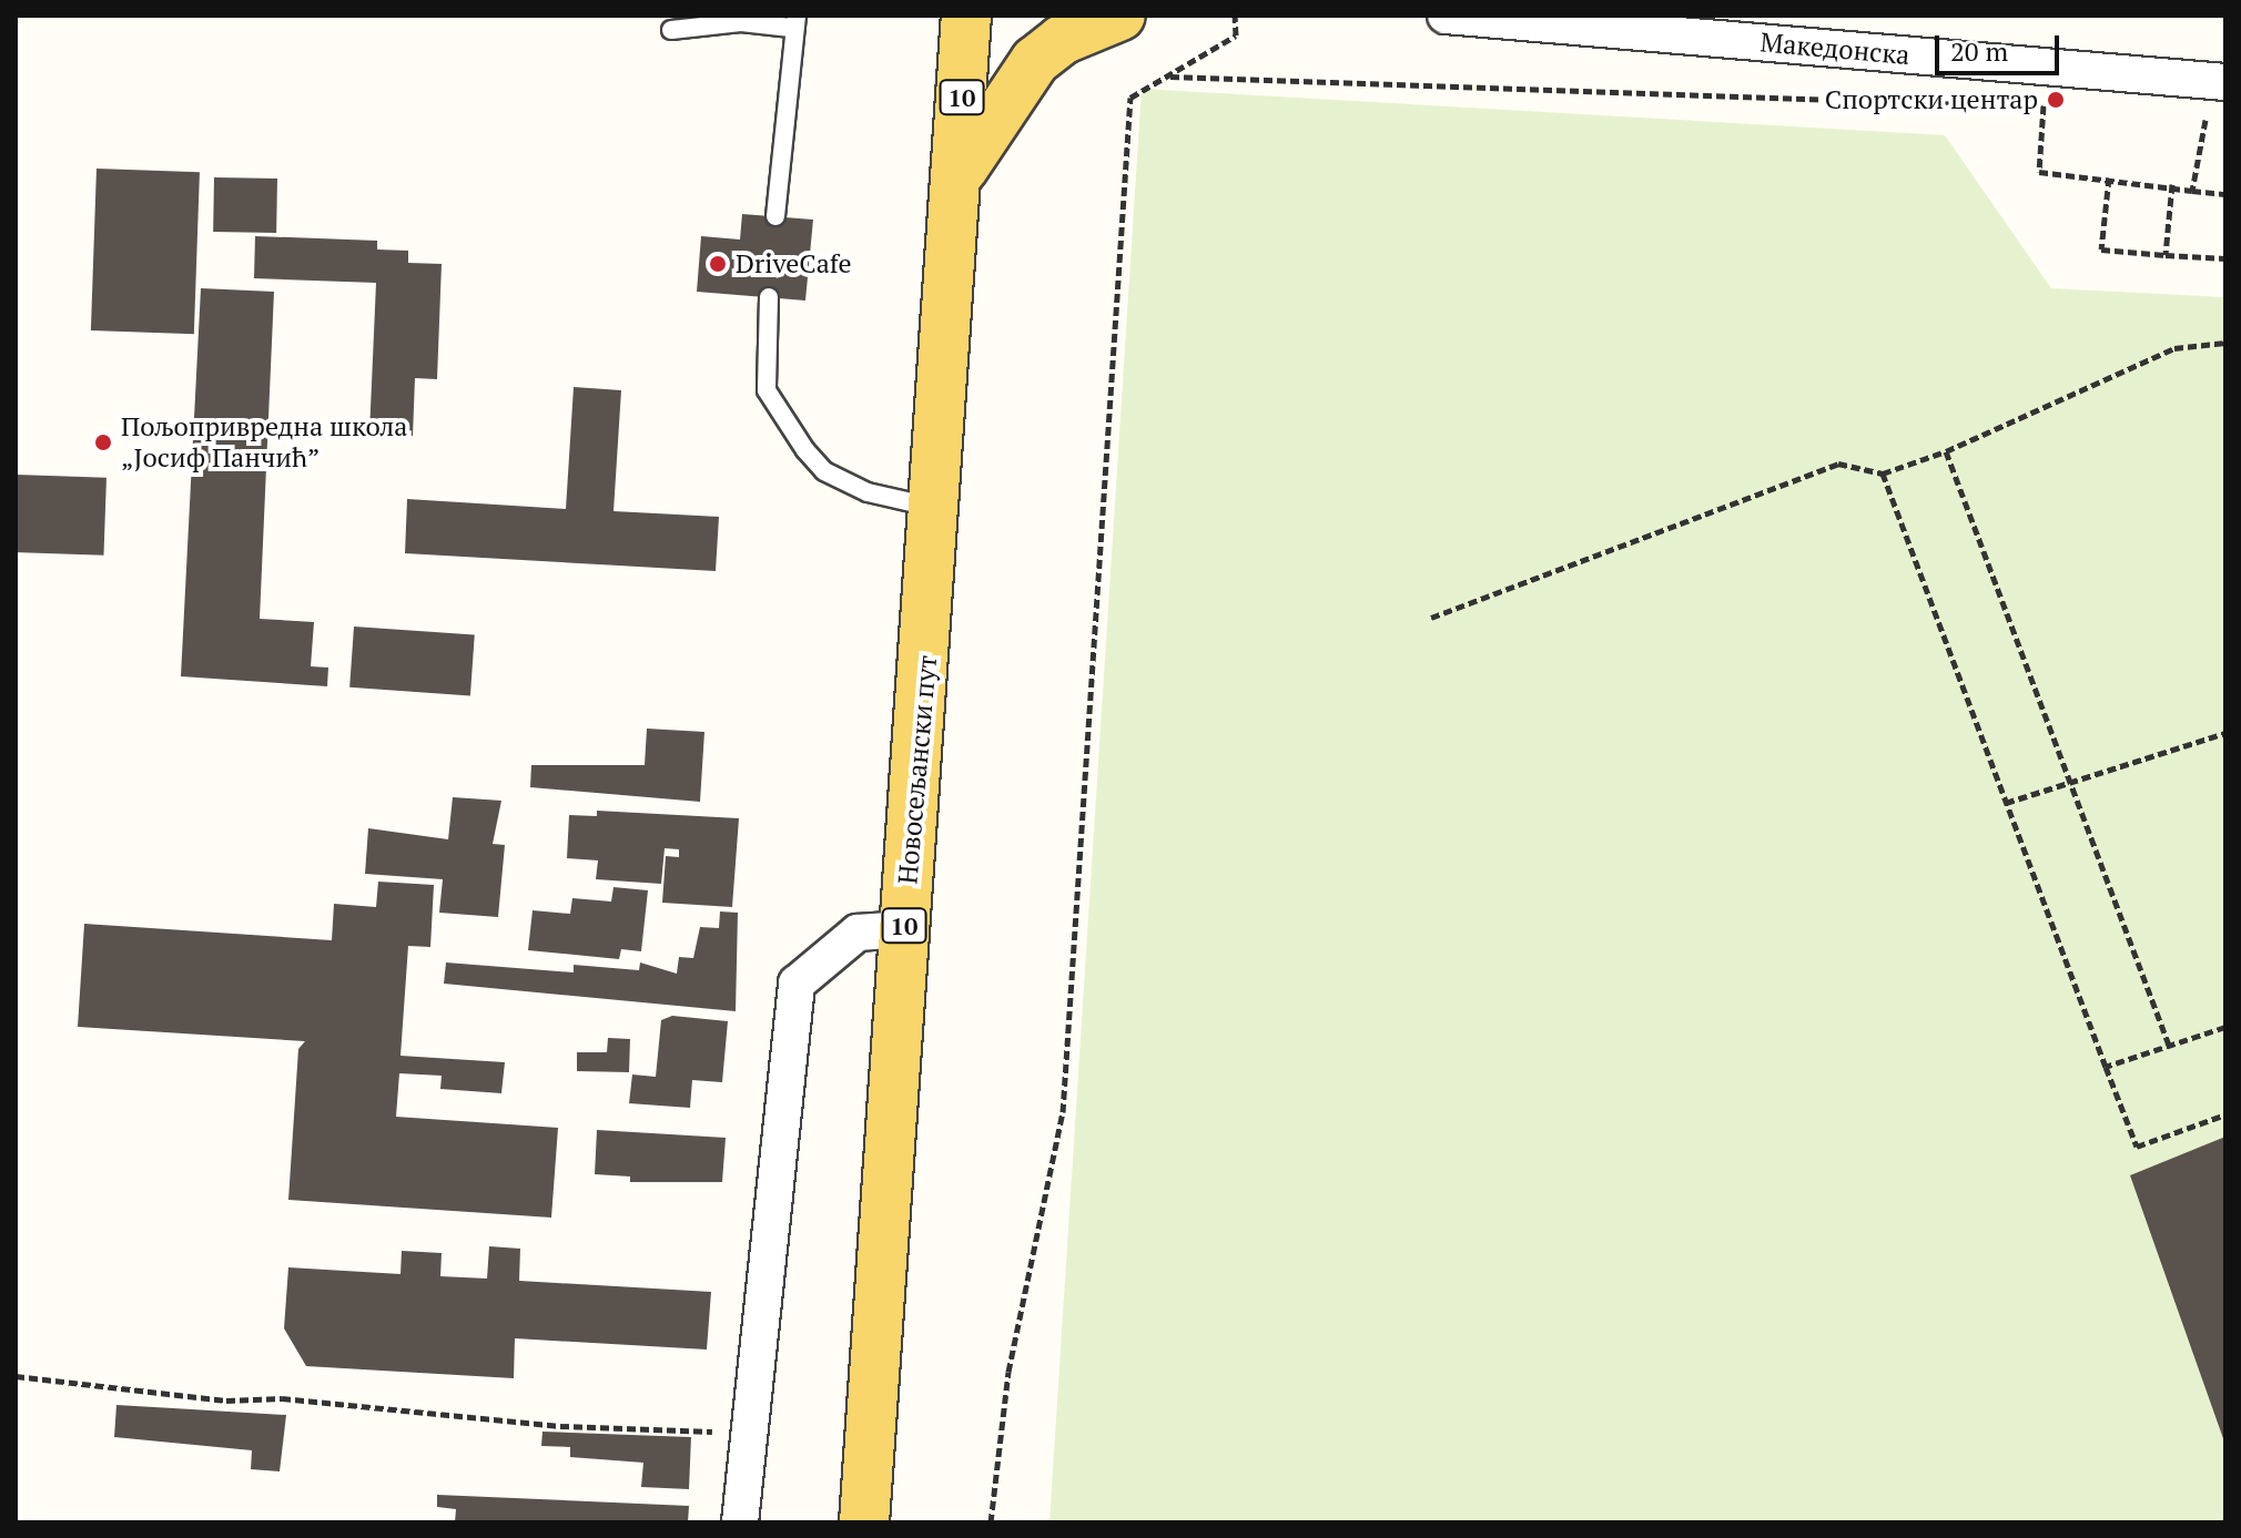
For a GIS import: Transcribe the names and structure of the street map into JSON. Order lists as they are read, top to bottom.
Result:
{
  "streets": {
    "main road": ["10", "Новосељански пут"],
    "street": ["Македонска"]
  },
  "places": ["Спортски центар", "DriveCafe", "Пољопривредна школа „Јосиф Панчић”"],
  "scale_bar": "20 m"
}
